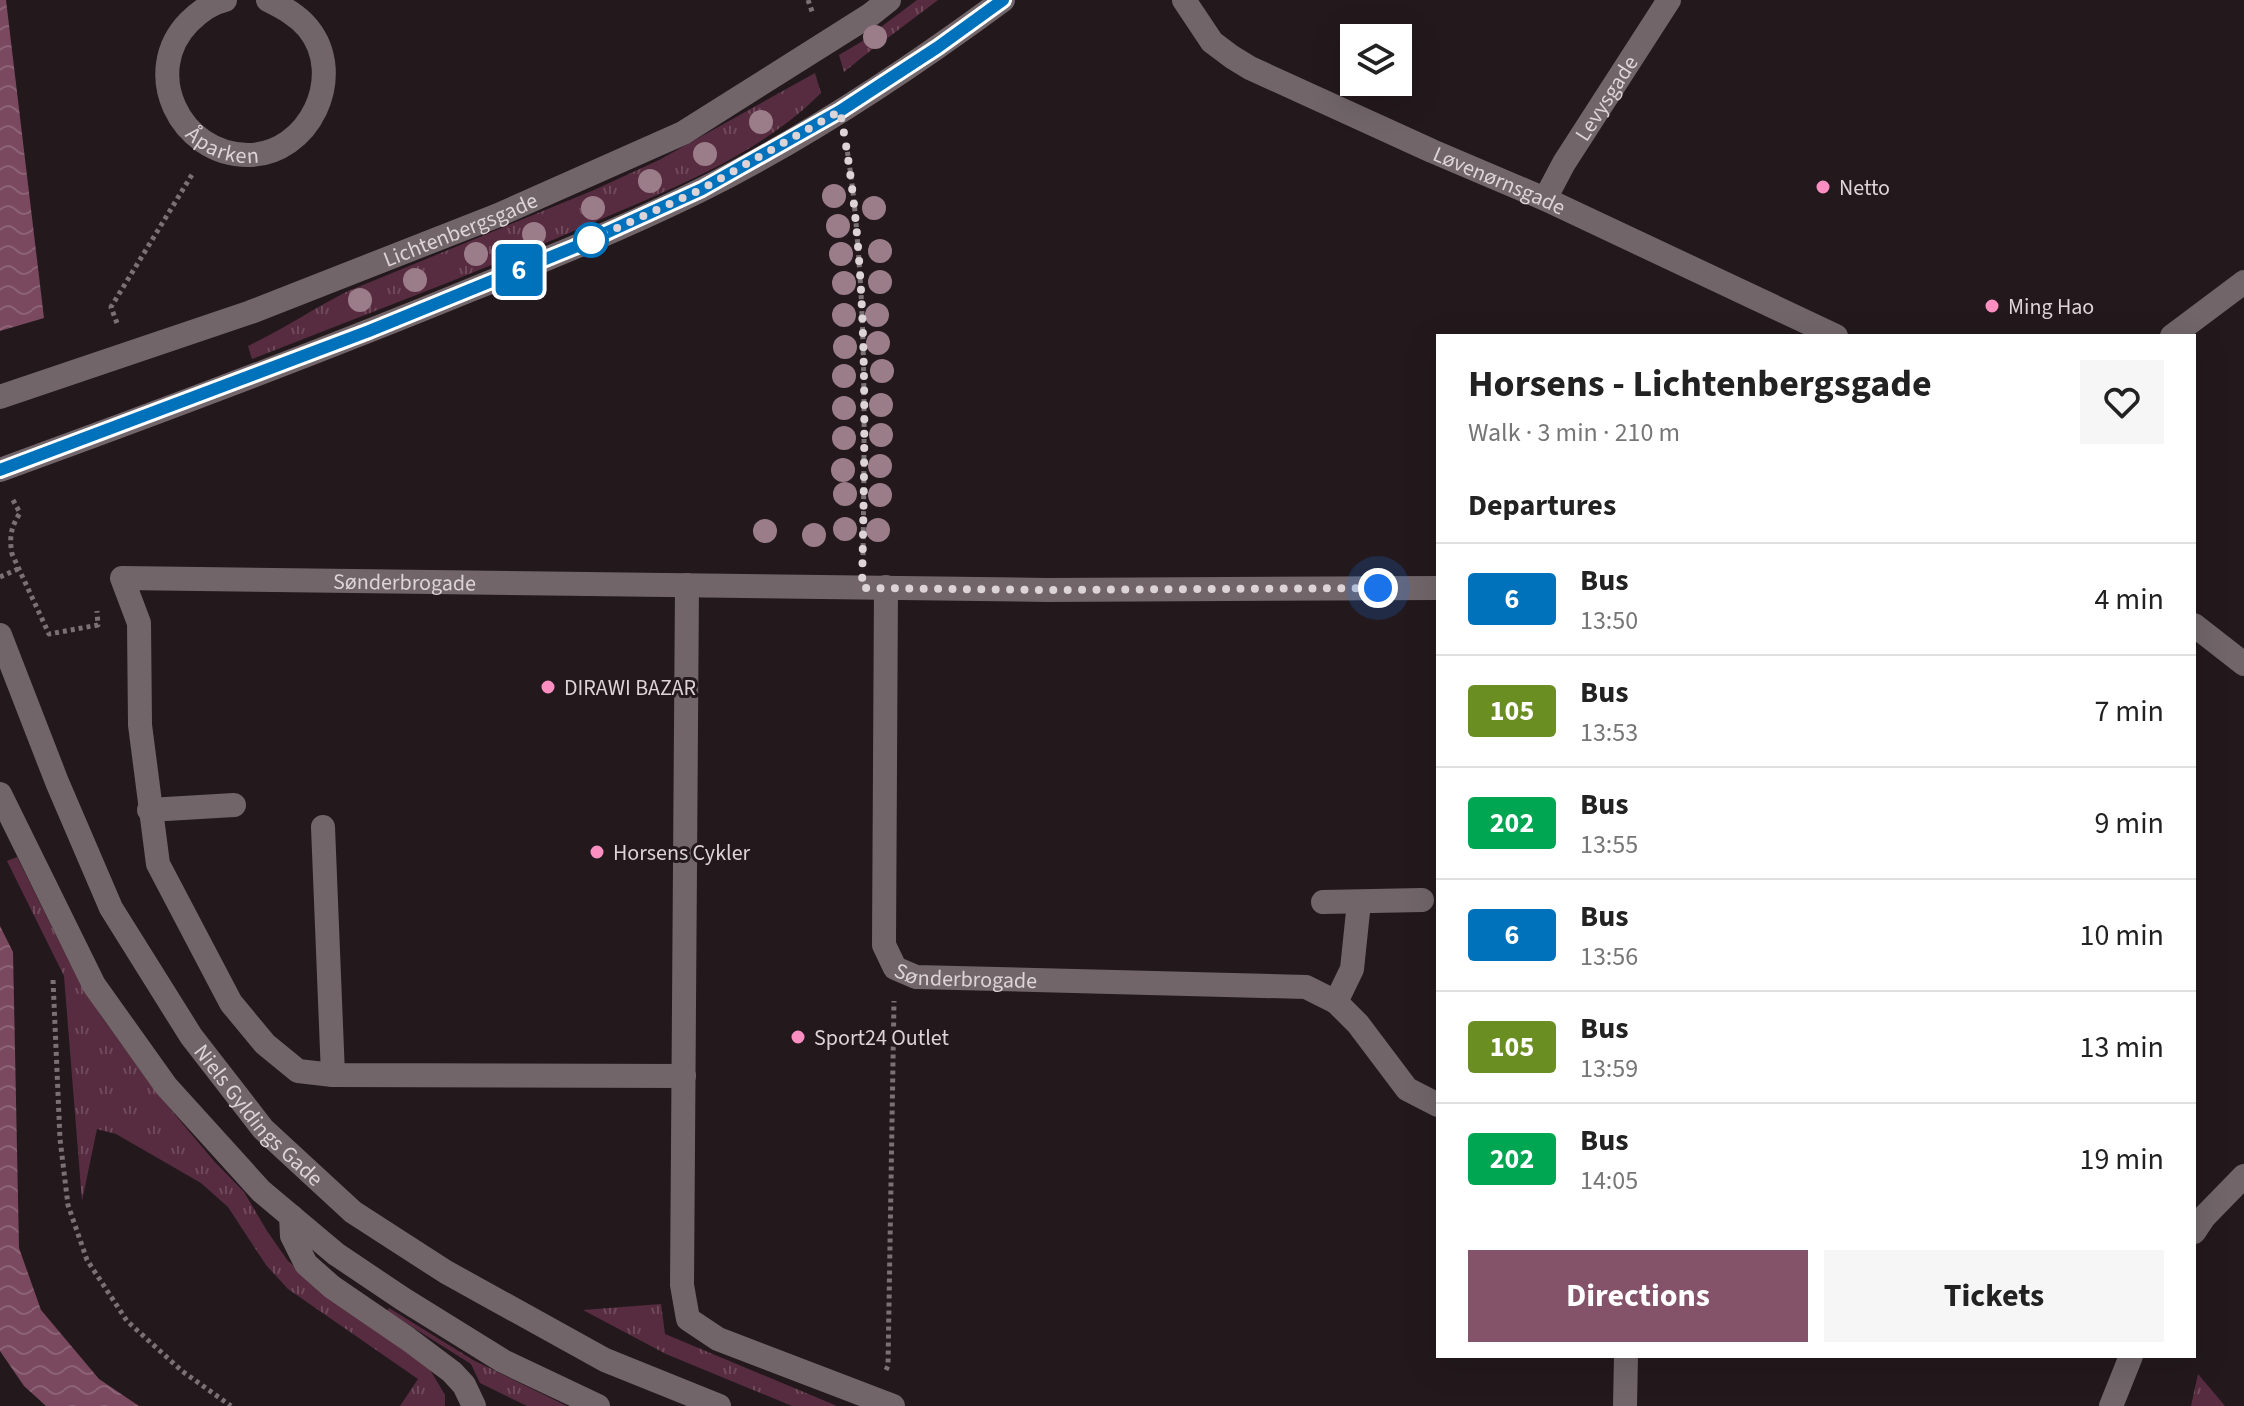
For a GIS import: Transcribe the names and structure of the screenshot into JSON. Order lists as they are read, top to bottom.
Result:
{
  "streets": {
    "street": [
      "Levysgade",
      "Åparken",
      "Løvenørnsgade",
      "Lichtenbergsgade",
      "Sønderbrogade",
      "Niels Gyldings Gade"
    ]
  },
  "crossings": [
    ["Levysgade", "Løvenørnsgade"]
  ],
  "places": [
    "Netto",
    "Ming Hao",
    "DIRAWI BAZAR",
    "Horsens Cykler",
    "Sport24 Outlet"
  ],
  "lines": ["bus line 6"],
  "page": {
    "on_map": "6",
    "heading": [
      ["Horsens - Lichtenbergsgade", "Walk · 3 min · 210 m"],
      "Departures"
    ],
    "list": [
      {
        "mark": "6",
        "name": "Bus",
        "note": "13:50",
        "value": "4 min"
      },
      {
        "mark": "105",
        "name": "Bus",
        "note": "13:53",
        "value": "7 min"
      },
      {
        "mark": "202",
        "name": "Bus",
        "note": "13:55",
        "value": "9 min"
      },
      {
        "mark": "6",
        "name": "Bus",
        "note": "13:56",
        "value": "10 min"
      },
      {
        "mark": "105",
        "name": "Bus",
        "note": "13:59",
        "value": "13 min"
      },
      {
        "mark": "202",
        "name": "Bus",
        "note": "14:05",
        "value": "19 min"
      }
    ],
    "buttons": ["Directions", "Tickets"]
  }
}
